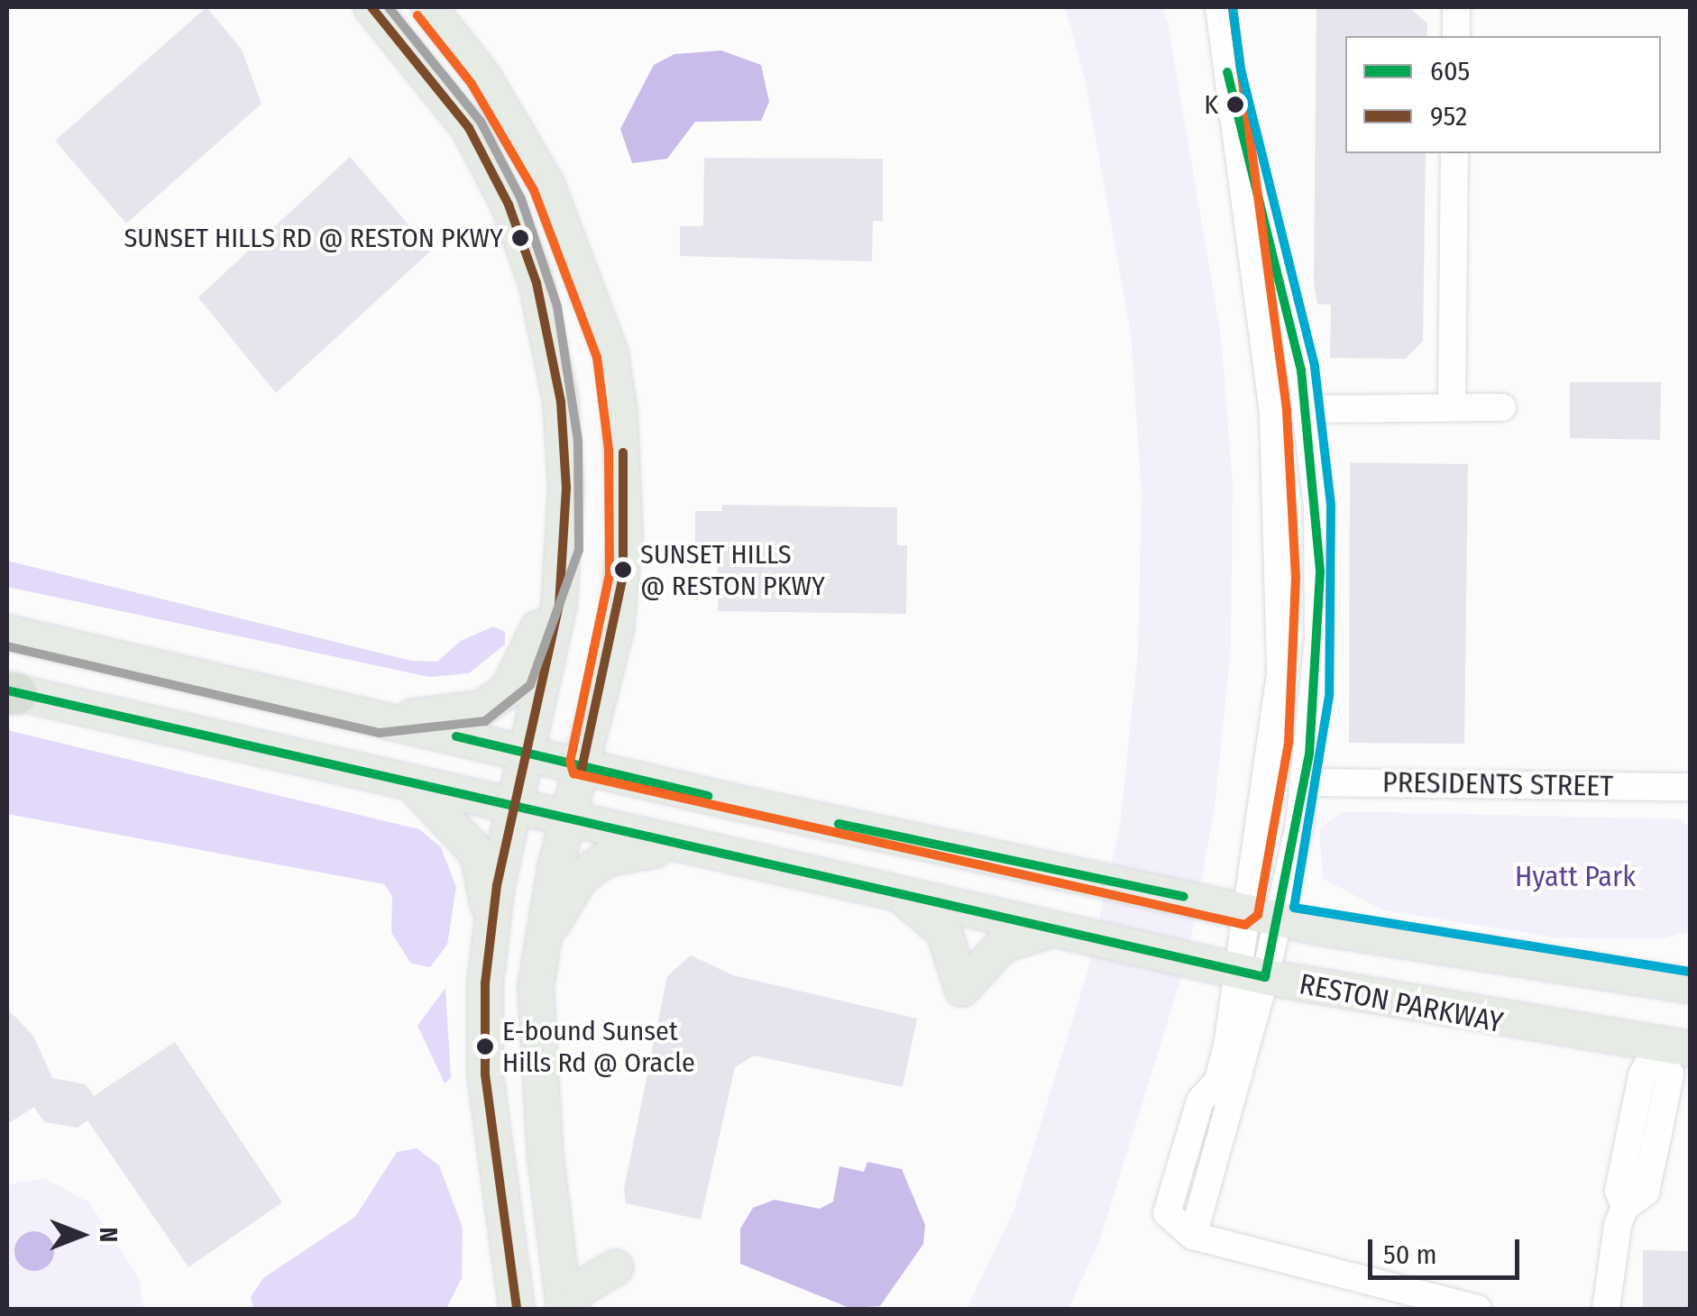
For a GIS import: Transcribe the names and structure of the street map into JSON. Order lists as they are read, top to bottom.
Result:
{
  "streets": {
    "main road": ["RESTON PARKWAY"],
    "street": ["PRESIDENTS STREET"]
  },
  "parks": ["Hyatt Park"],
  "places": [
    "K",
    "SUNSET HILLS RD @ RESTON PKWY",
    "SUNSET HILLS @ RESTON PKWY",
    "E-bound Sunset Hills Rd @ Oracle"
  ],
  "lines": ["transit line 952", "transit line 605"],
  "legend": ["605", "952"],
  "scale_bar": "50 m",
  "north": "right"
}
